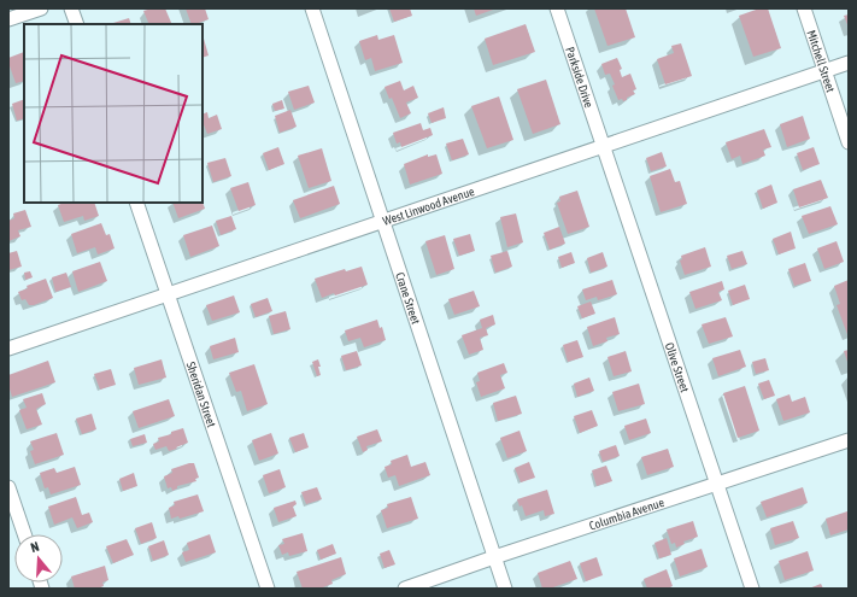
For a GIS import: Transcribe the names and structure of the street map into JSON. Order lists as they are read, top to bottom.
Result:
{
  "streets": {
    "street": [
      "Mitchell Street",
      "Parkside Drive",
      "West Linwood Avenue",
      "Crane Street",
      "Olive Street",
      "Sheridan Street",
      "Columbia Avenue"
    ]
  },
  "crossings": [
    ["Mitchell Street", "West Linwood Avenue"],
    ["Parkside Drive", "West Linwood Avenue"],
    ["Parkside Drive", "Olive Street"],
    ["West Linwood Avenue", "Crane Street"],
    ["West Linwood Avenue", "Olive Street"],
    ["West Linwood Avenue", "Sheridan Street"],
    ["Crane Street", "Columbia Avenue"],
    ["Olive Street", "Columbia Avenue"]
  ],
  "north": "top"
}
